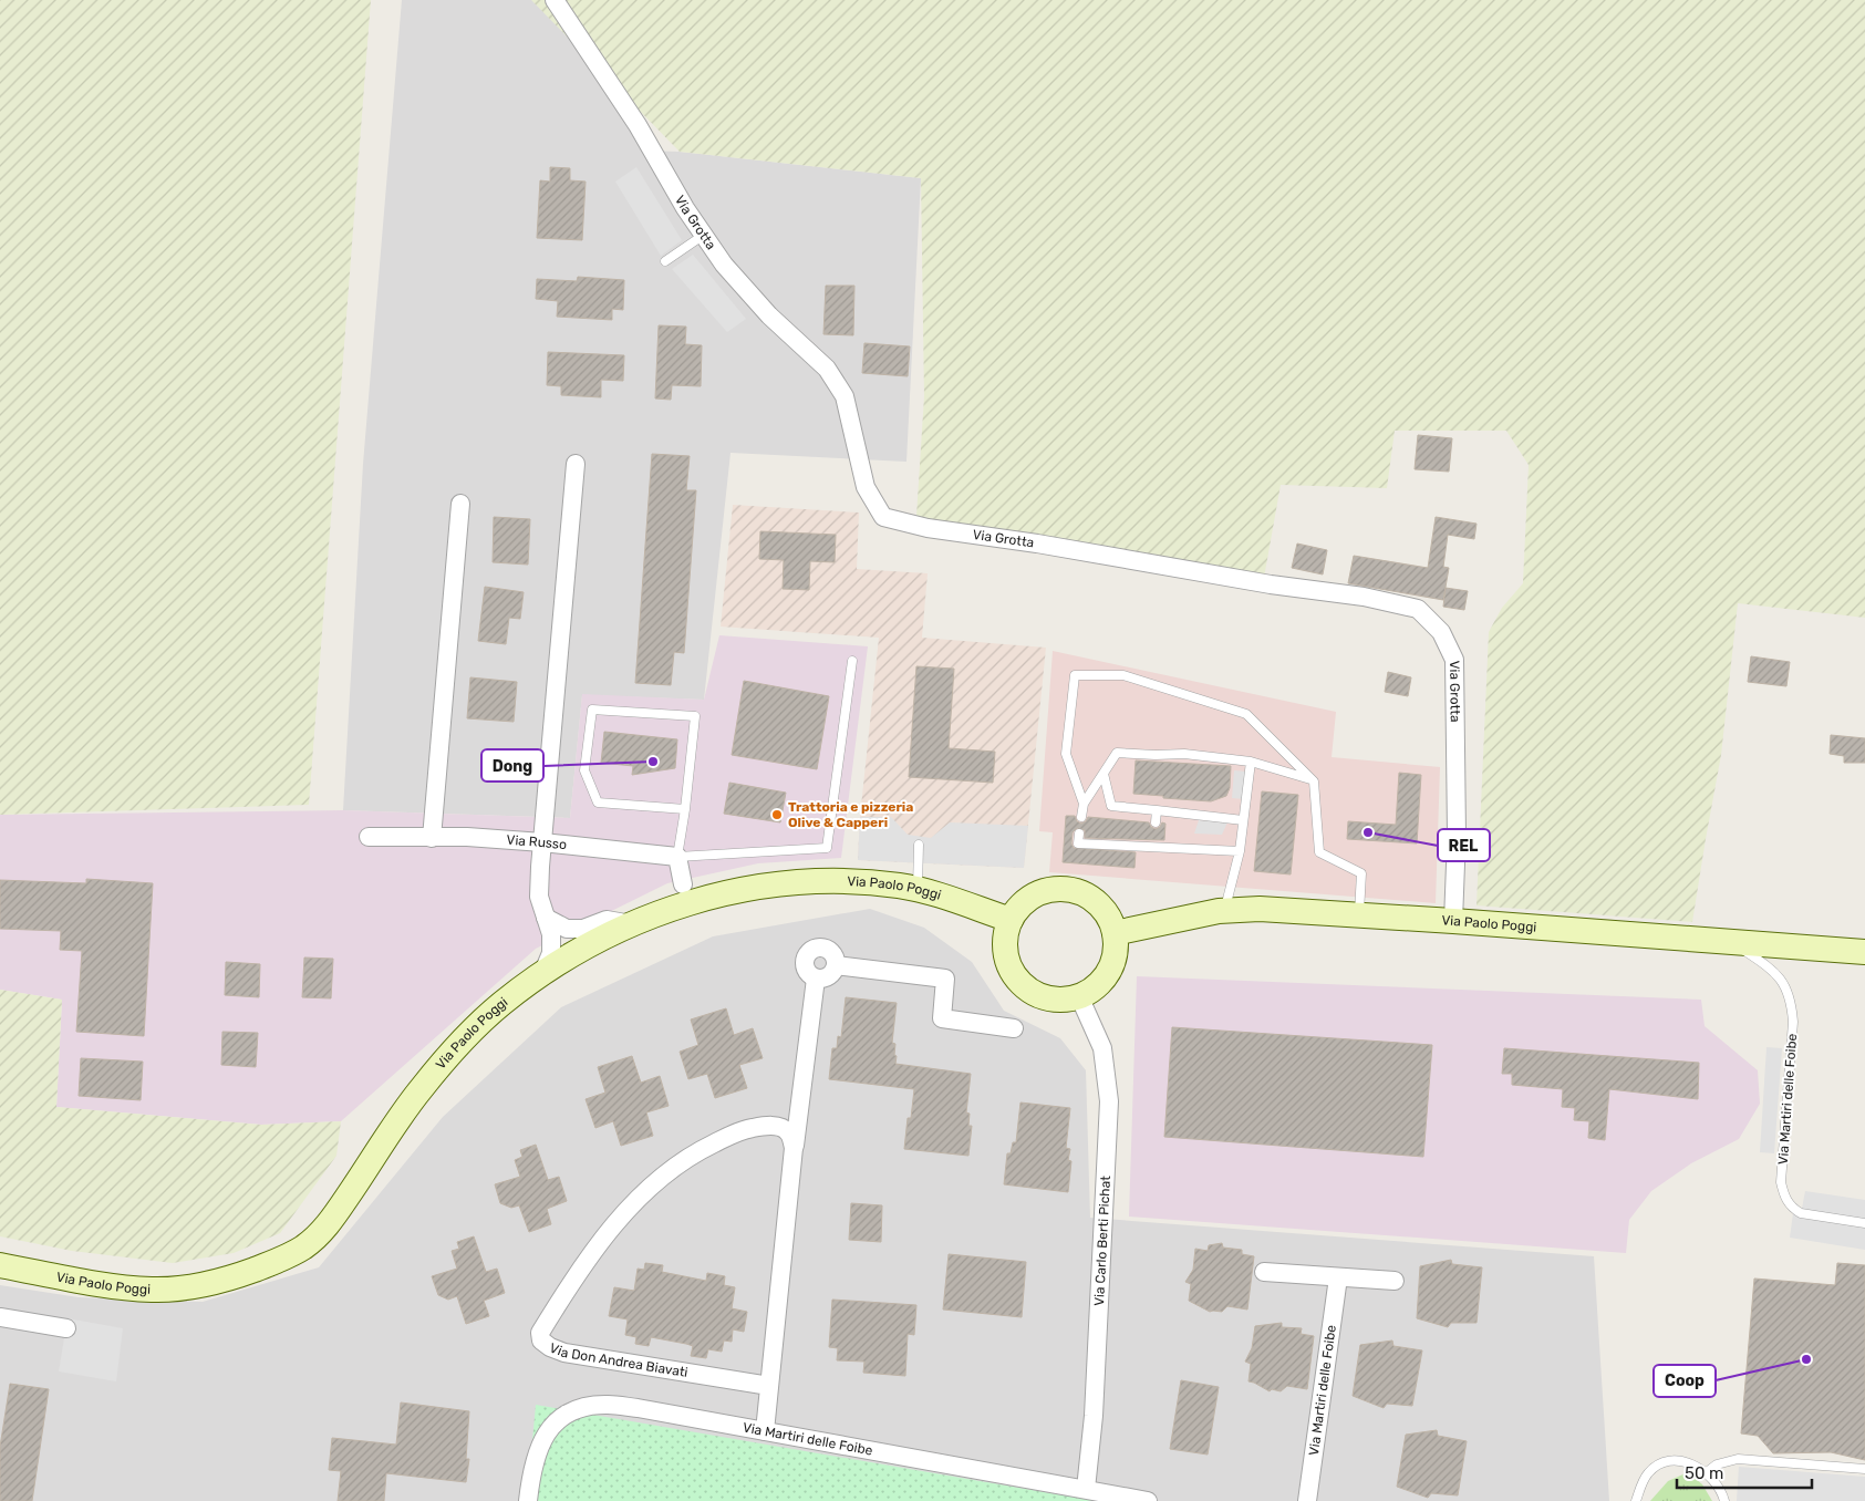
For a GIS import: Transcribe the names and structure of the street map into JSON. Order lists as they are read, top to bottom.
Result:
{
  "streets": {
    "main road": ["Via Paolo Poggi"],
    "street": [
      "Via Grotta",
      "Via Russo",
      "Via Martiri delle Foibe",
      "Via Carlo Berti Pichat",
      "Via Don Andrea Biavati"
    ]
  },
  "crossings": [
    ["Via Grotta", "Via Paolo Poggi"],
    ["Via Paolo Poggi", "Via Martiri delle Foibe"],
    ["Via Paolo Poggi", "Via Carlo Berti Pichat"],
    ["Via Martiri delle Foibe", "Via Carlo Berti Pichat"]
  ],
  "places": [
    "Dong",
    "Trattoria e pizzeria Olive & Capperi",
    "REL",
    "Coop"
  ],
  "scale_bar": "50 m"
}
